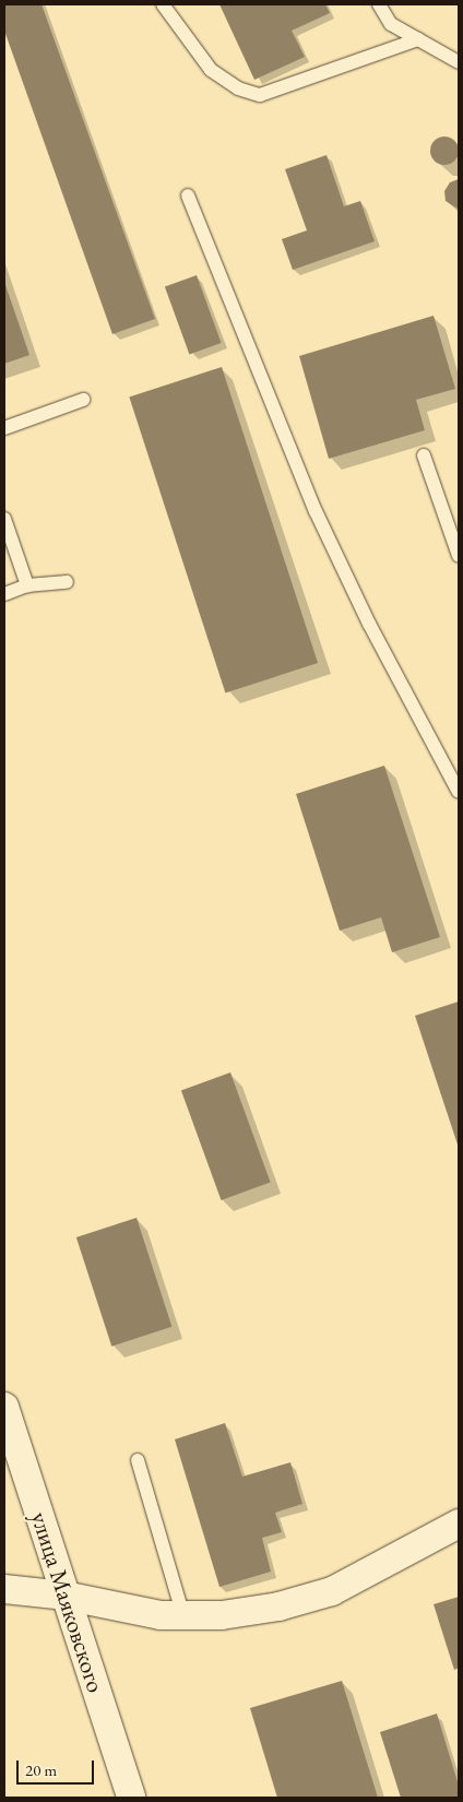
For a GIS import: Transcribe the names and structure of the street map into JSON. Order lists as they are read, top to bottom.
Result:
{
  "streets": {
    "street": ["улица Маяковского"]
  },
  "scale_bar": "20 m"
}
